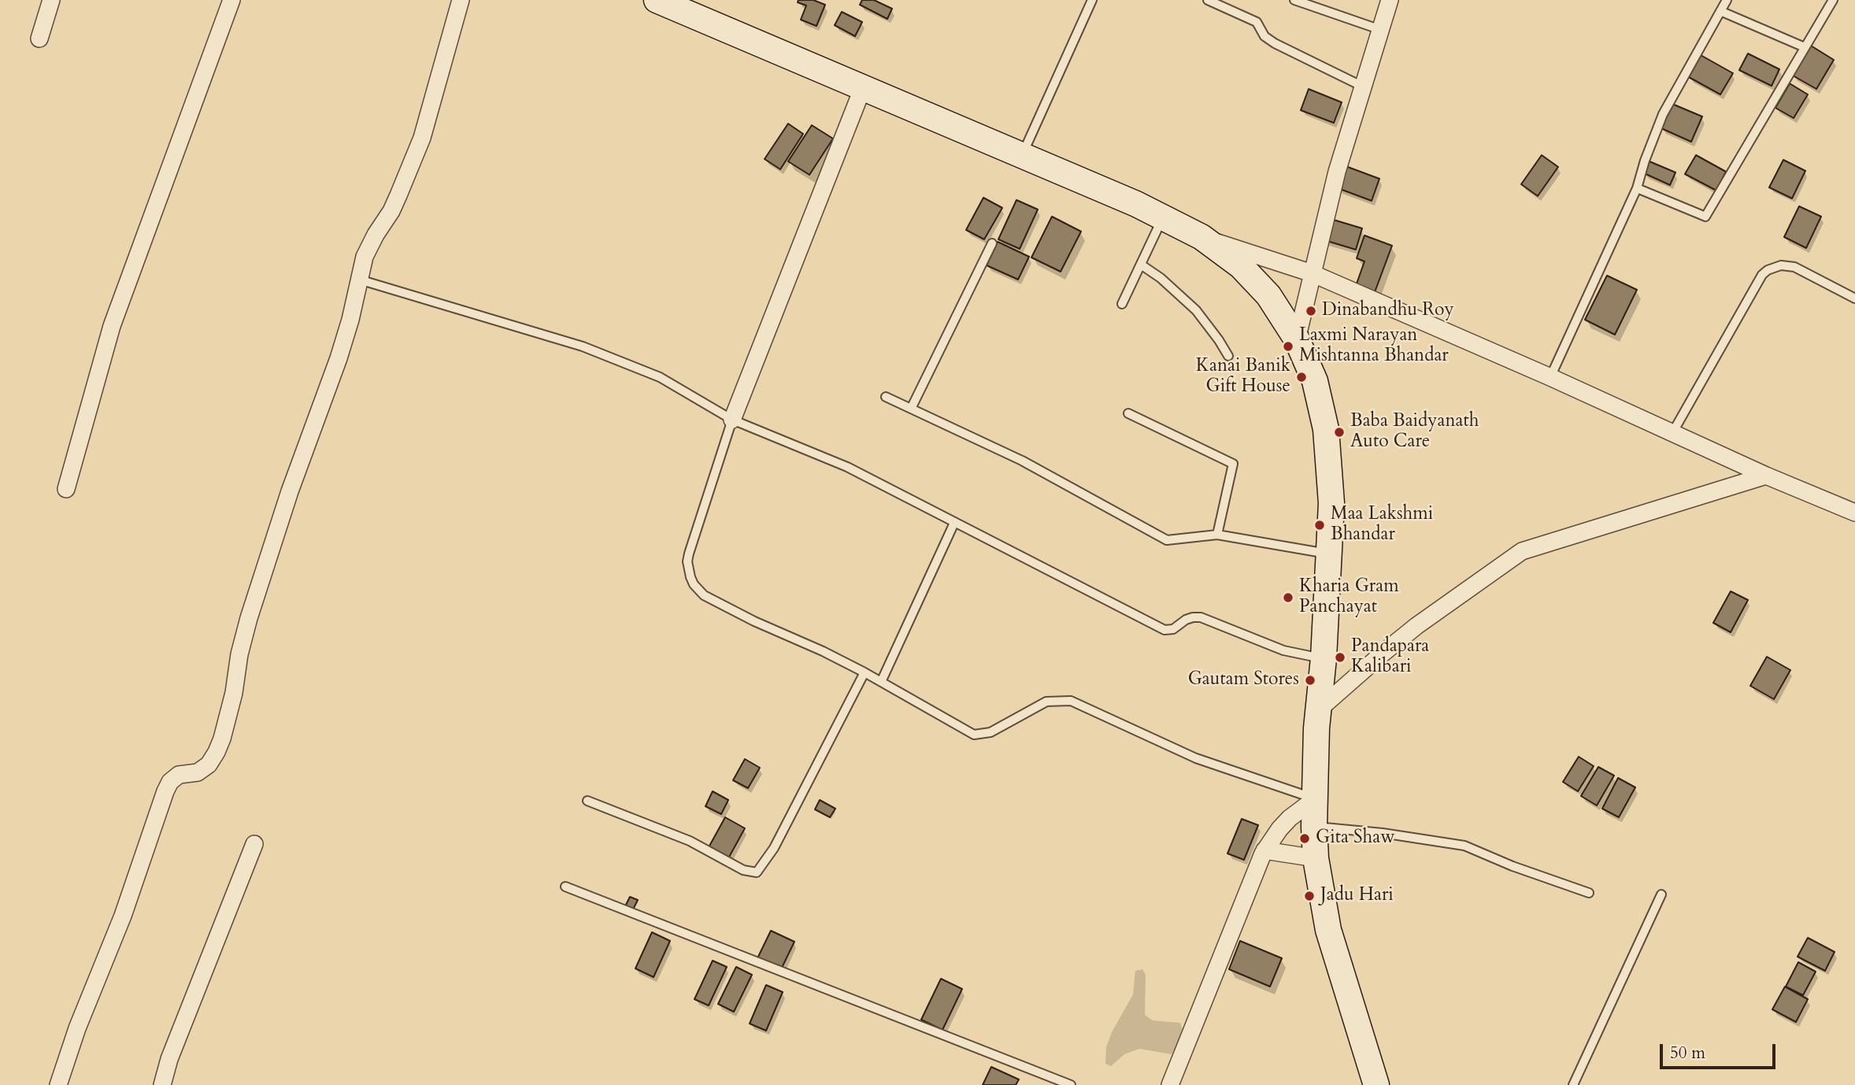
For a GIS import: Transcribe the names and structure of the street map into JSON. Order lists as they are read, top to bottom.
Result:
{
  "places": [
    "Dinabandhu Roy",
    "Laxmi Narayan Mishtanna Bhandar",
    "Kanai Banik Gift House",
    "Baba Baidyanath Auto Care",
    "Maa Lakshmi Bhandar",
    "Kharia Gram Panchayat",
    "Pandapara Kalibari",
    "Gautam Stores",
    "Gita Shaw",
    "Jadu Hari"
  ],
  "scale_bar": "50 m"
}
